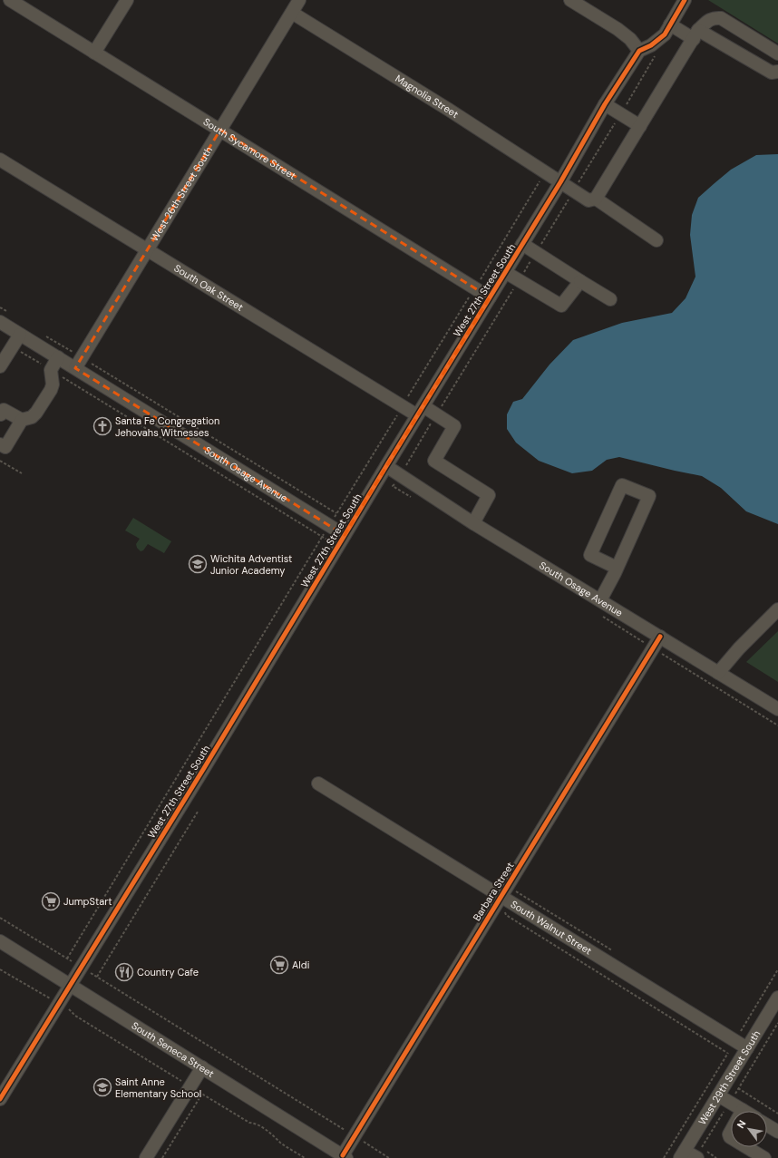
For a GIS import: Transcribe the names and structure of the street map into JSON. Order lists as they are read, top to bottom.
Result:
{
  "streets": {
    "street": [
      "Magnolia Street",
      "South Sycamore Street",
      "West 26th Street South",
      "South Oak Street",
      "West 27th Street South",
      "South Osage Avenue",
      "Barbara Street",
      "South Walnut Street",
      "South Seneca Street",
      "West 29th Street South"
    ]
  },
  "crossings": [
    ["Magnolia Street", "West 26th Street South"],
    ["Magnolia Street", "West 27th Street South"],
    ["South Sycamore Street", "West 26th Street South"],
    ["South Sycamore Street", "West 27th Street South"],
    ["West 26th Street South", "South Oak Street"],
    ["West 26th Street South", "South Osage Avenue"],
    ["South Oak Street", "West 27th Street South"],
    ["South Oak Street", "South Osage Avenue"],
    ["West 27th Street South", "South Osage Avenue"],
    ["West 27th Street South", "South Seneca Street"],
    ["South Osage Avenue", "Barbara Street"],
    ["Barbara Street", "South Walnut Street"],
    ["Barbara Street", "South Seneca Street"],
    ["South Walnut Street", "West 29th Street South"]
  ],
  "places": {
    "church": ["Santa Fe Congregation Jehovahs Witnesses"],
    "school or university": ["Wichita Adventist Junior Academy", "Saint Anne Elementary School"],
    "supermarket": ["JumpStart", "Aldi"],
    "restaurant": ["Country Cafe"]
  },
  "north": "top left"
}
